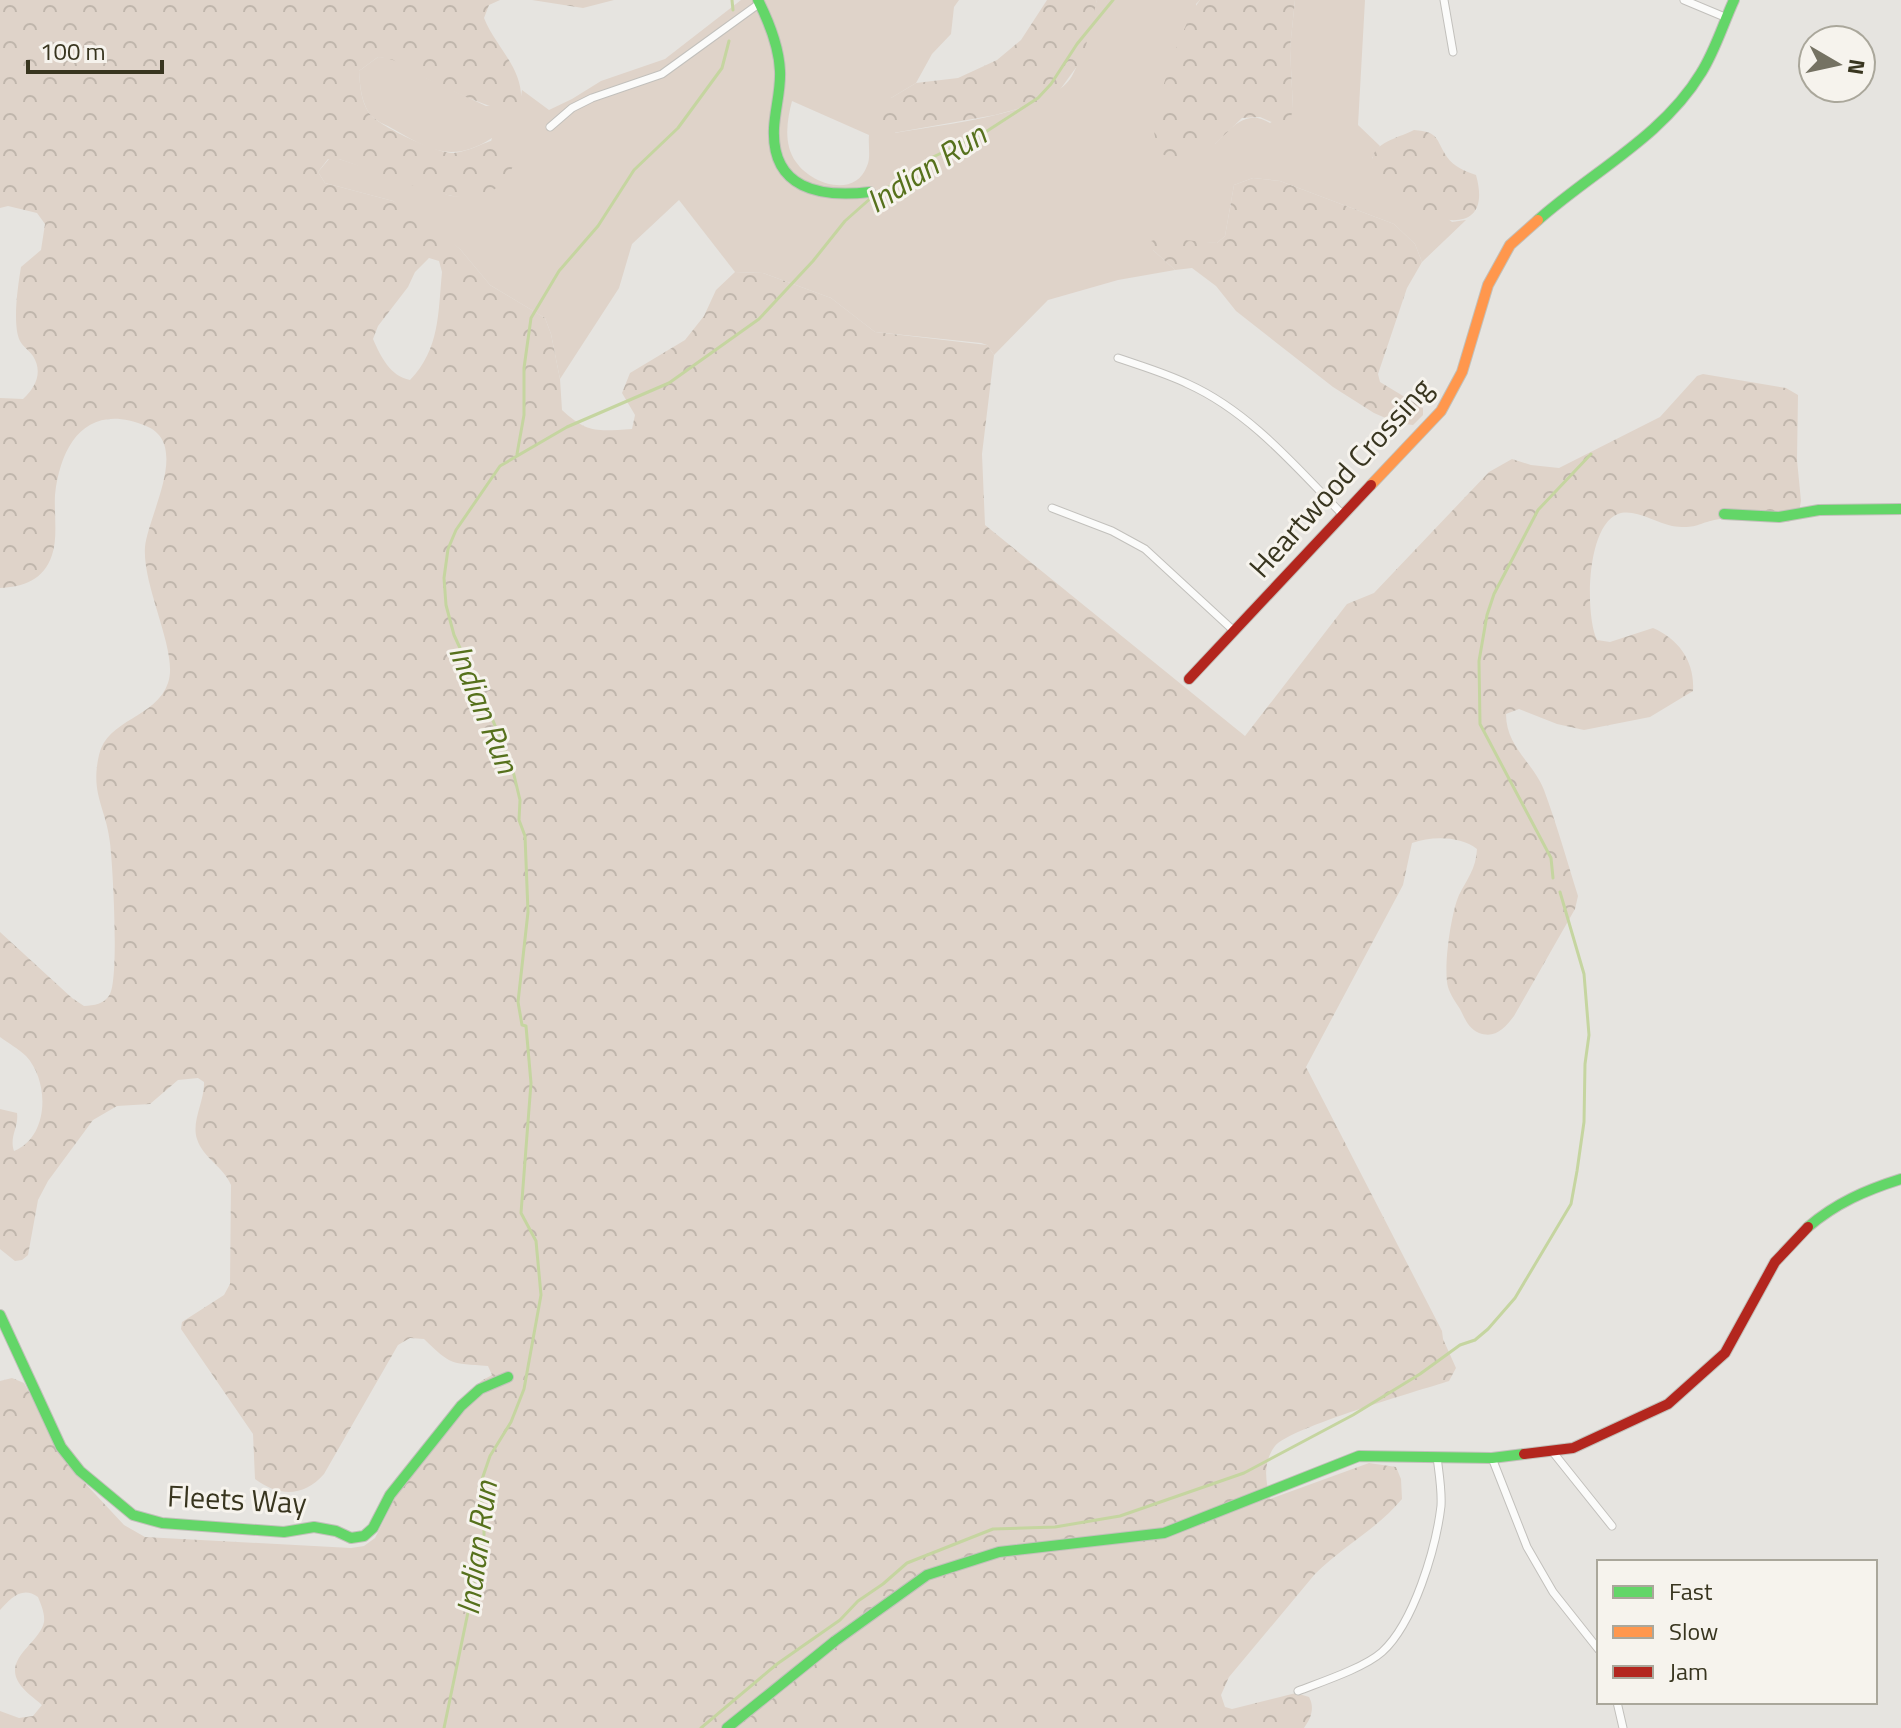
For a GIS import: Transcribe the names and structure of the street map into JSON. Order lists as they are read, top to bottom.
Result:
{
  "streets": {
    "street": ["Heartwood Crossing", "Fleets Way"]
  },
  "water": ["Indian Run"],
  "legend": ["Fast", "Slow", "Jam"],
  "scale_bar": "100 m",
  "north": "right"
}
